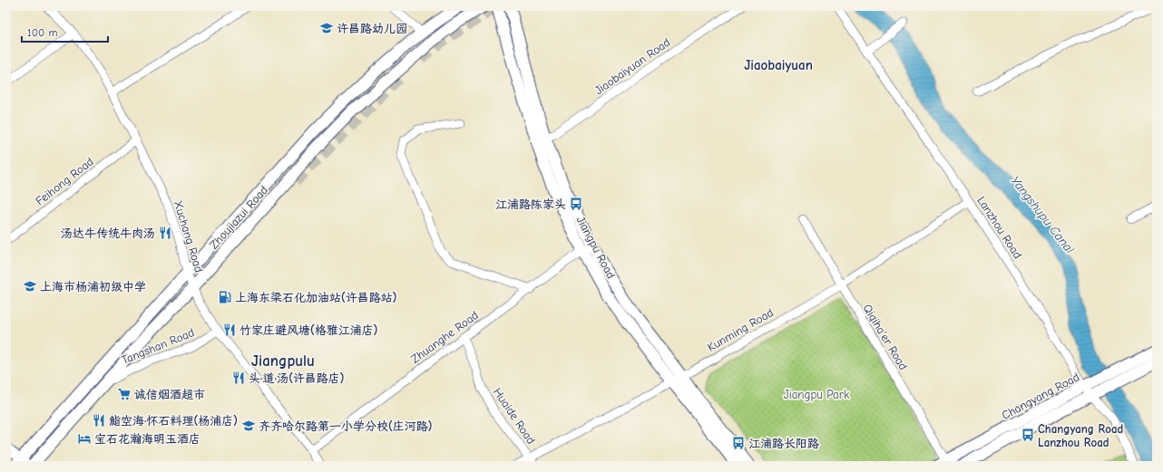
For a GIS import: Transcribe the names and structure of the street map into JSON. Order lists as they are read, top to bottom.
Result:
{
  "streets": {
    "main road": ["Zhoujiazui Road", "Jiangpu Road", "Changyang Road"],
    "street": [
      "Jiaobaiyuan Road",
      "Feihong Road",
      "Lanzhou Road",
      "Xuchang Road",
      "Kunming Road",
      "Zhuanghe Road",
      "Qiqiha'er Road",
      "Tangshan Road",
      "Huaide Road"
    ]
  },
  "crossings": [
    ["Jiaobaiyuan Road", "Jiangpu Road"],
    ["Feihong Road", "Xuchang Road"],
    ["Zhoujiazui Road", "Xuchang Road"],
    ["Zhoujiazui Road", "Tangshan Road"],
    ["Lanzhou Road", "Kunming Road"],
    ["Lanzhou Road", "Changyang Road"],
    ["Xuchang Road", "Zhuanghe Road"],
    ["Xuchang Road", "Tangshan Road"],
    ["Jiangpu Road", "Kunming Road"],
    ["Jiangpu Road", "Zhuanghe Road"],
    ["Kunming Road", "Qiqiha'er Road"],
    ["Kunming Road", "Huaide Road"],
    ["Zhuanghe Road", "Huaide Road"],
    ["Qiqiha'er Road", "Changyang Road"]
  ],
  "districts": ["Jiaobaiyuan", "Jiangpulu"],
  "water": ["Yangshupu Canal"],
  "parks": ["Jiangpu Park"],
  "places": {
    "school or university": ["许昌路幼儿园", "上海市杨浦初级中学", "齐齐哈尔路第一小学分校(庄河路)"],
    "bus stop": ["江浦路陈家头", "Changyang Road Lanzhou Road", "江浦路长阳路"],
    "restaurant": [
      "汤达牛传统牛肉汤",
      "竹家庄避风塘(格雅江浦店)",
      "头·道·汤(许昌路店)",
      "鮨空海·怀石料理(杨浦店)"
    ],
    "fuel station": ["上海东梁石化加油站(许昌路站)"],
    "supermarket": ["诚信烟酒超市"],
    "hotel": ["宝石花瀚海明玉酒店"]
  },
  "scale_bar": "100 m"
}
